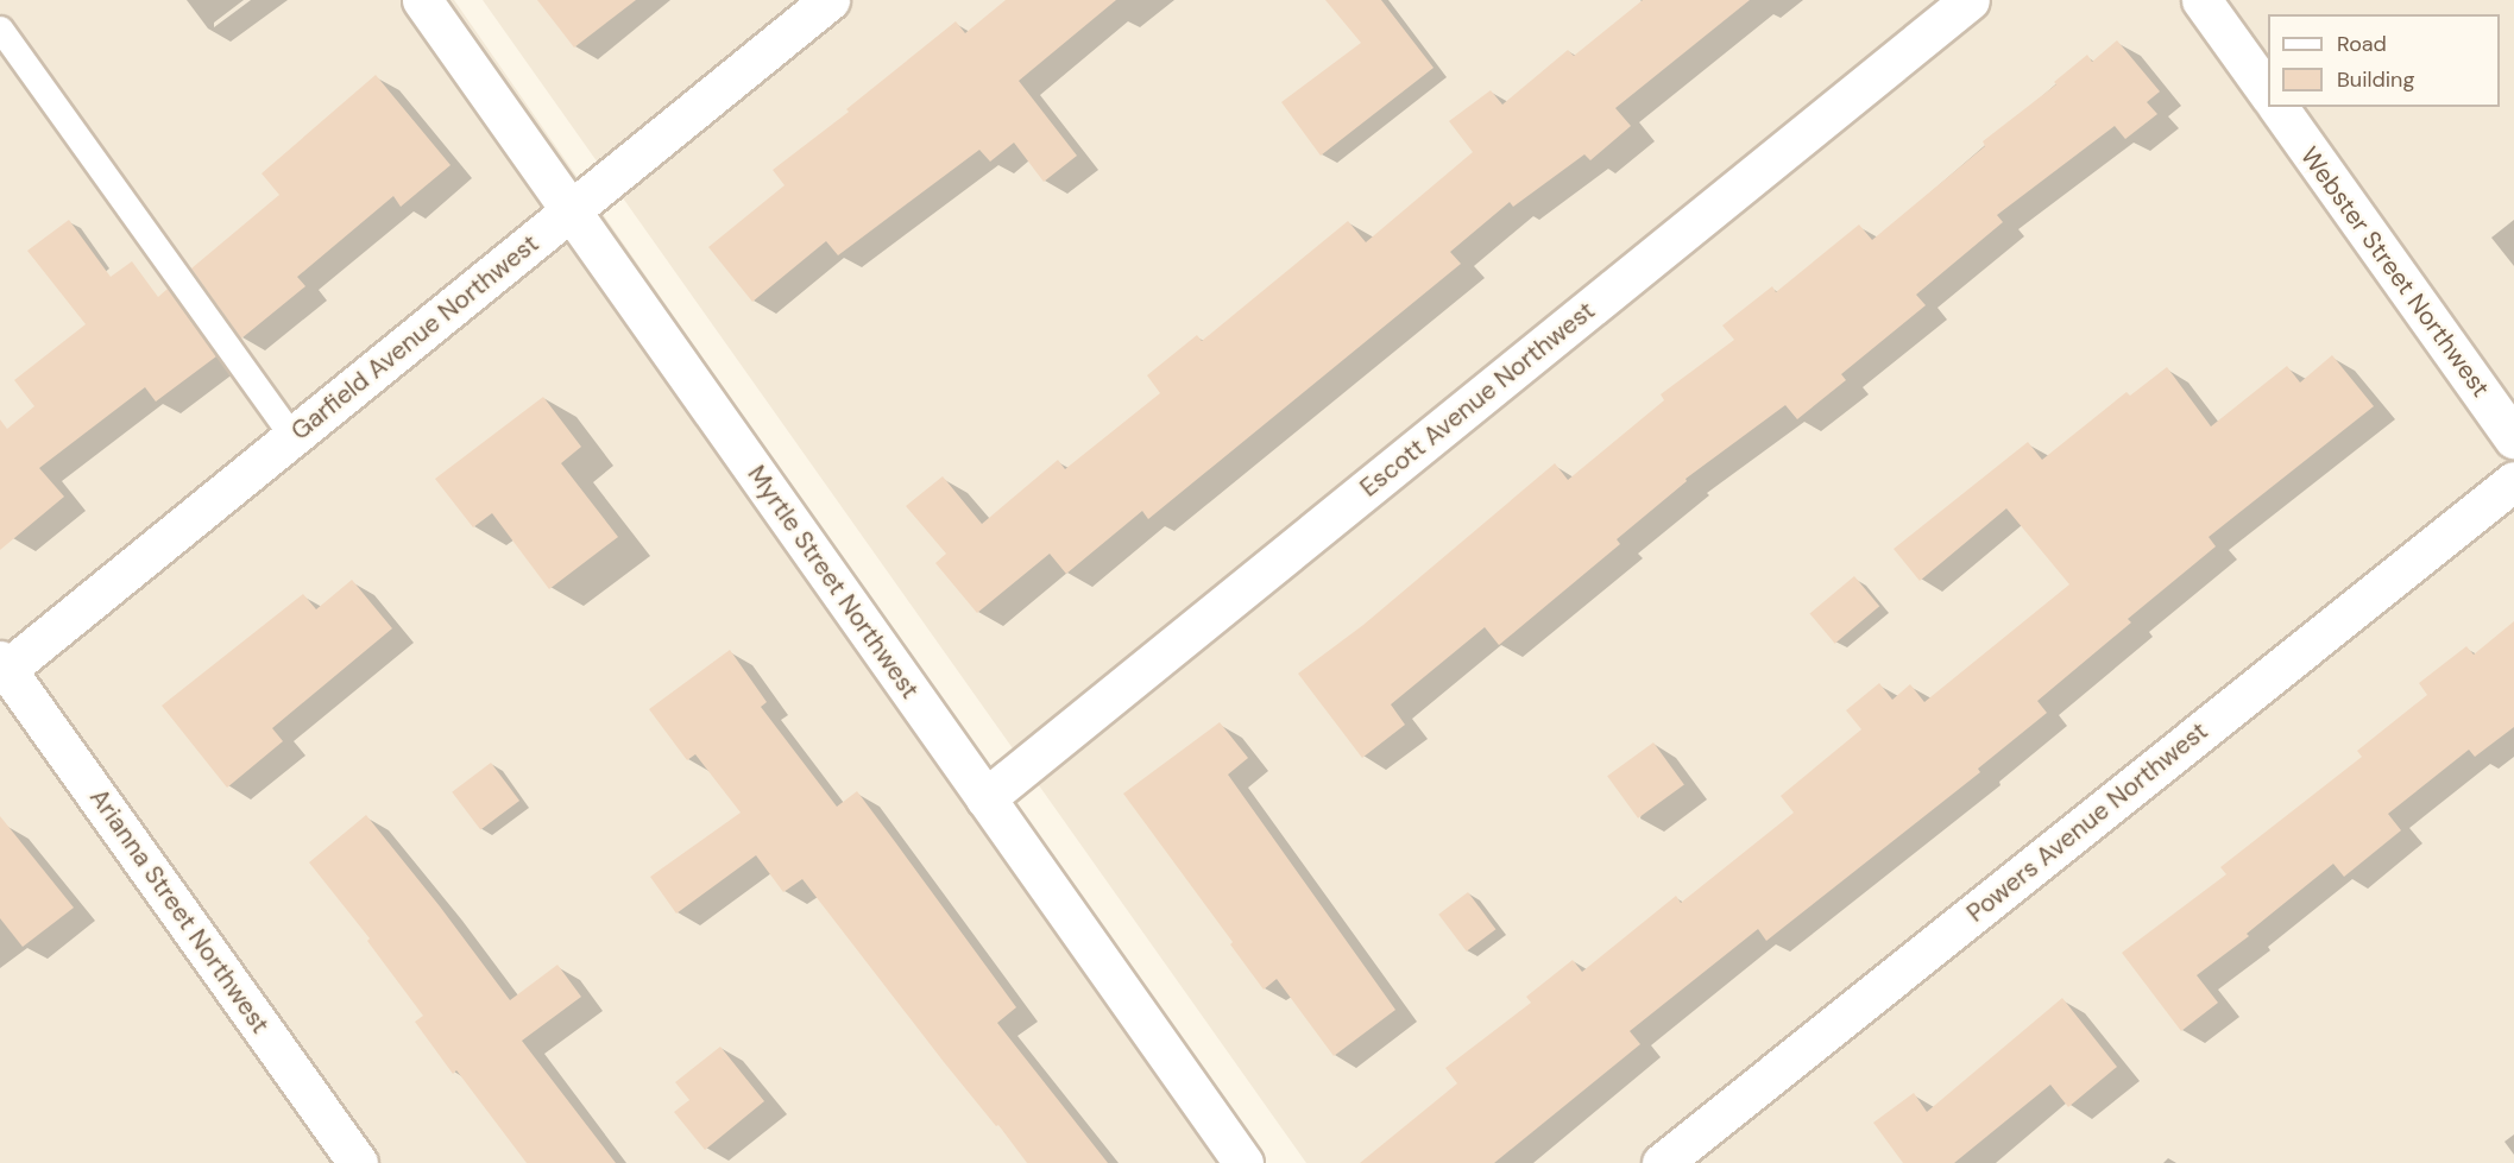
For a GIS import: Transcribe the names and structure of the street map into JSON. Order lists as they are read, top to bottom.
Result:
{
  "streets": {
    "street": [
      "Webster Street Northwest",
      "Garfield Avenue Northwest",
      "Escott Avenue Northwest",
      "Myrtle Street Northwest",
      "Powers Avenue Northwest",
      "Arianna Street Northwest"
    ]
  },
  "crossings": [
    ["Garfield Avenue Northwest", "Myrtle Street Northwest"],
    ["Garfield Avenue Northwest", "Arianna Street Northwest"],
    ["Escott Avenue Northwest", "Myrtle Street Northwest"]
  ],
  "legend": ["Road", "Building"]
}
